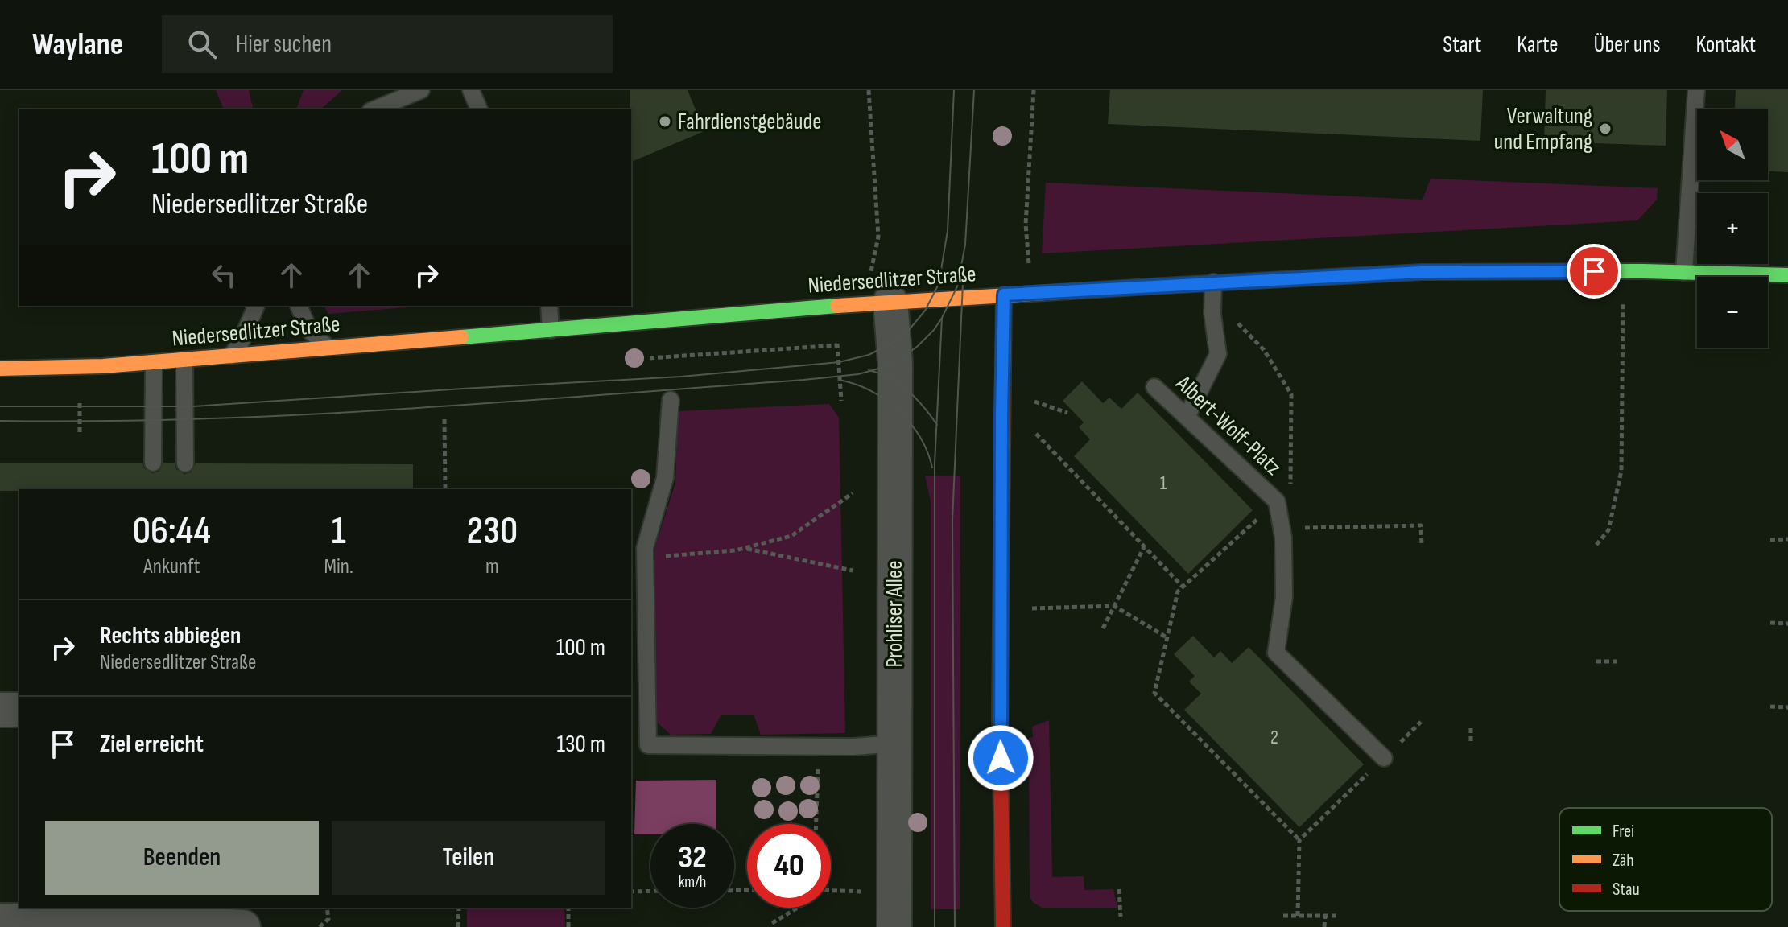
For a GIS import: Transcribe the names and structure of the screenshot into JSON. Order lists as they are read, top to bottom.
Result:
{
  "streets": {
    "street": ["Niedersedlitzer Straße", "Prohliser Allee"],
    "lane": ["Albert-Wolf-Platz"]
  },
  "crossings": [
    ["Niedersedlitzer Straße", "Prohliser Allee"]
  ],
  "places": ["Fahrdienstgebäude", "Verwaltung und Empfang"],
  "house_numbers": ["1", "2"],
  "legend": ["Frei", "Zäh", "Stau"],
  "north": "top left",
  "page": {
    "header": "Waylane",
    "search": "Hier suchen",
    "nav": [
      "Start",
      "Karte",
      "Über uns",
      "Kontakt"
    ],
    "map_buttons": ["+", "−"],
    "turn": ["100 m", "Niedersedlitzer Straße"],
    "eta": [
      "06:44",
      "Ankunft",
      "1",
      "Min.",
      "230",
      "m"
    ],
    "list": [
      {
        "name": "Rechts abbiegen",
        "note": "Niedersedlitzer Straße",
        "value": "100 m"
      },
      {
        "name": "Ziel erreicht",
        "value": "130 m"
      }
    ],
    "buttons": ["Beenden", "Teilen"],
    "speed": "32 km/h",
    "limit": "40"
  }
}
